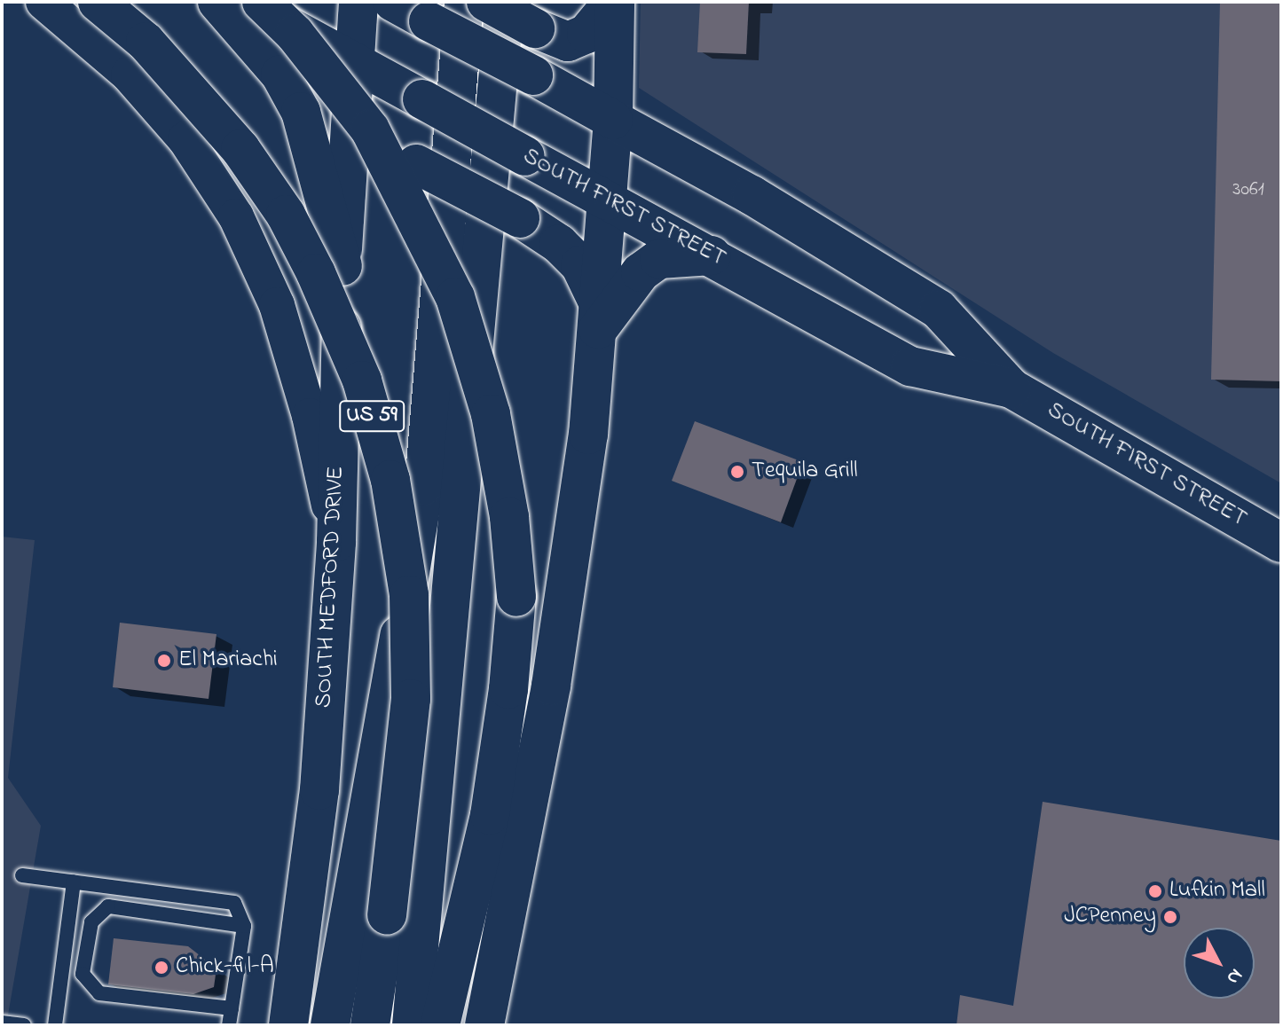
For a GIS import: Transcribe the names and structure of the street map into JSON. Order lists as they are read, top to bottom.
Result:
{
  "streets": {
    "main road": ["SOUTH FIRST STREET", "US 59", "SOUTH MEDFORD DRIVE"]
  },
  "crossings": [
    ["SOUTH FIRST STREET", "SOUTH MEDFORD DRIVE"]
  ],
  "places": [
    "Tequila Grill",
    "El Mariachi",
    "Lufkin Mall",
    "JCPenney",
    "Chick-fil-A"
  ],
  "house_numbers": ["3061"],
  "north": "bottom right"
}
